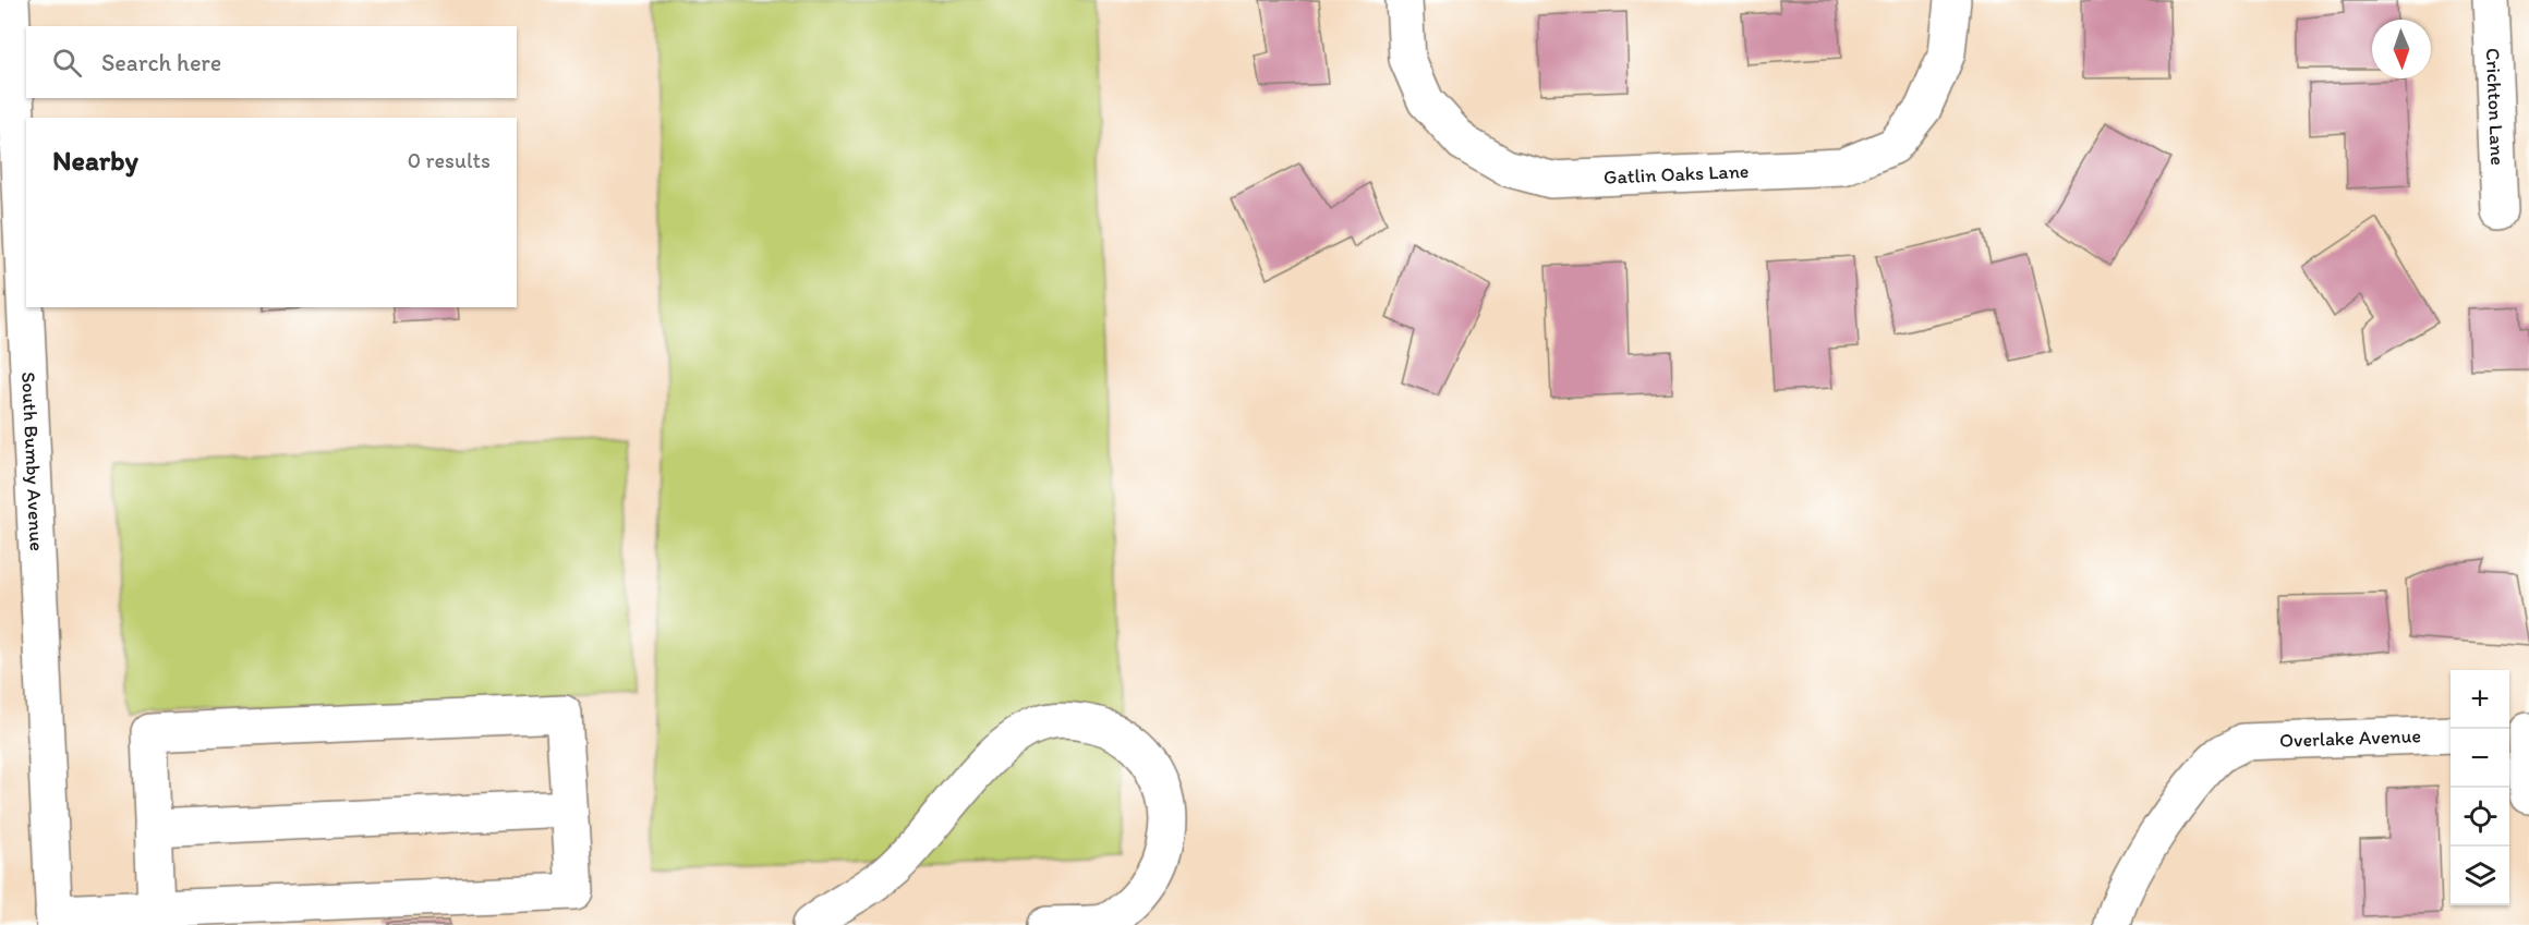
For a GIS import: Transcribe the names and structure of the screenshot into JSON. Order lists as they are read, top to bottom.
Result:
{
  "streets": {
    "street": [
      "Crichton Lane",
      "Gatlin Oaks Lane",
      "South Bumby Avenue",
      "Overlake Avenue"
    ]
  },
  "north": "bottom",
  "page": {
    "search": "Search here",
    "heading": ["Nearby", "0 results"],
    "map_buttons": ["+", "−"]
  }
}
